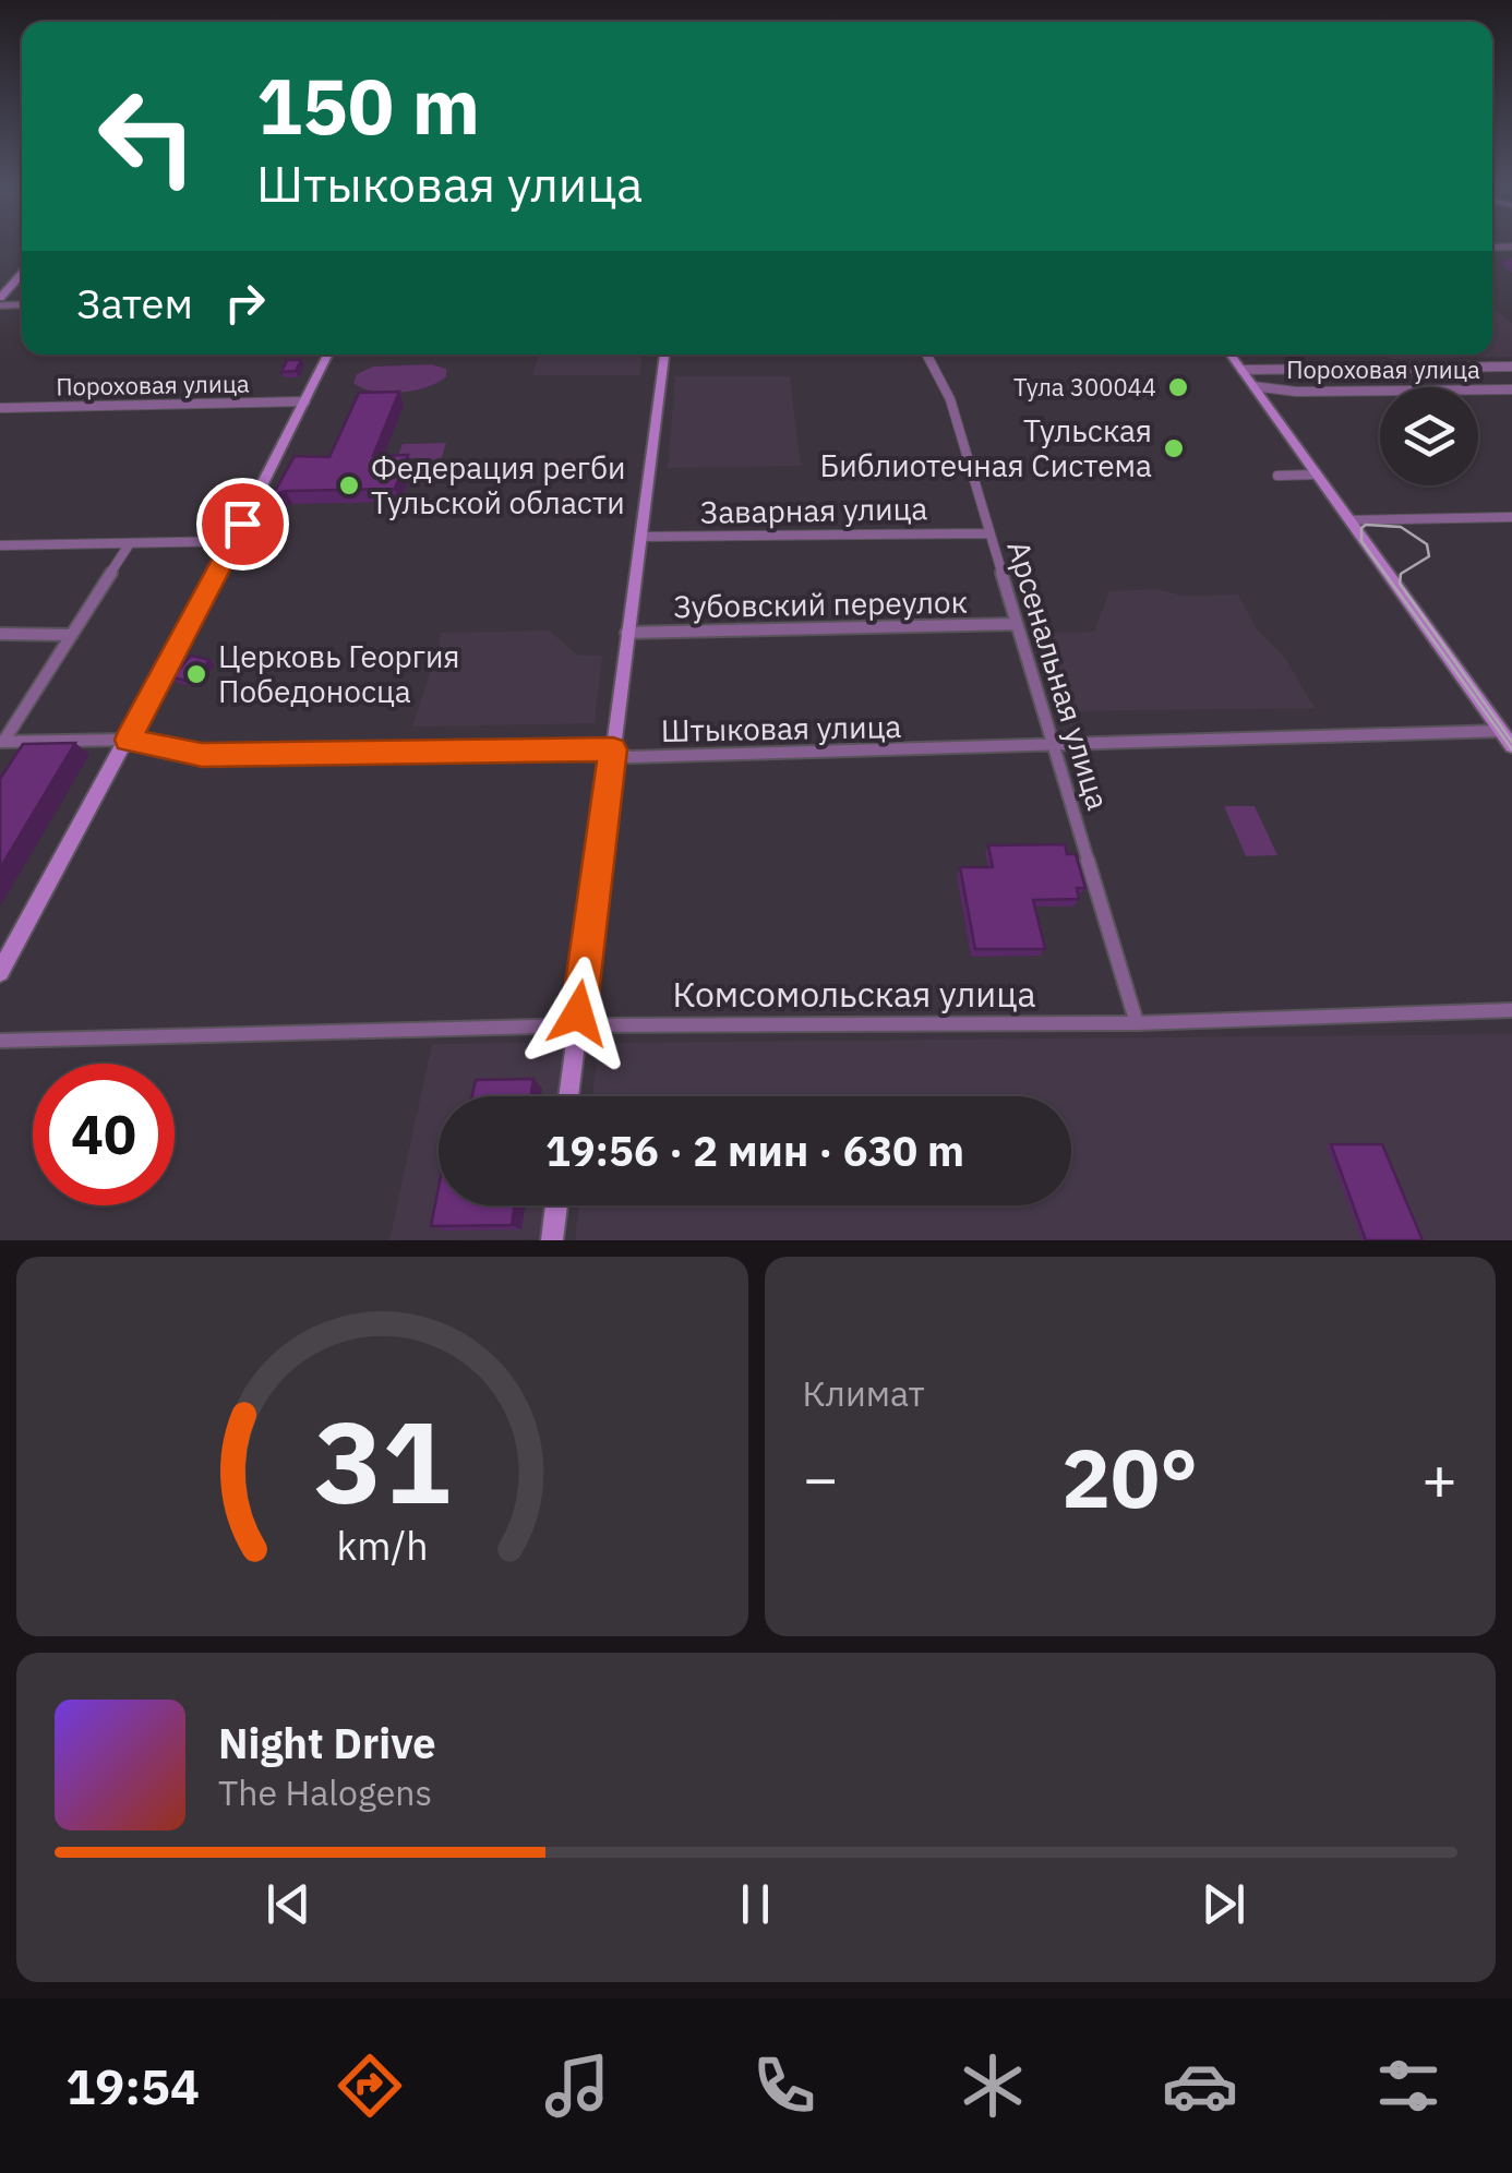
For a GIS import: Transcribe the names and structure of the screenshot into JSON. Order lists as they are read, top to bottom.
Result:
{
  "streets": {
    "street": [
      "Пороховая улица",
      "Заварная улица",
      "Зубовский переулок",
      "Арсенальная улица",
      "Штыковая улица",
      "Комсомольская улица"
    ]
  },
  "crossings": [
    ["Заварная улица", "Арсенальная улица"],
    ["Зубовский переулок", "Арсенальная улица"],
    ["Арсенальная улица", "Штыковая улица"],
    ["Арсенальная улица", "Комсомольская улица"]
  ],
  "places": [
    "Тула 300044",
    "Тульская Библиотечная Система",
    "Федерация регби Тульской области",
    "Церковь Георгия Победоносца"
  ],
  "page": {
    "turn": ["150 m", "Штыковая улица"],
    "then": "Затем",
    "limit": "40",
    "trip": "19:56 · 2 мин · 630 m",
    "tile": "Климат",
    "heat": ["−", "20°", "+"],
    "song": ["Night Drive", "The Halogens"],
    "tabs": "19:54",
    "gauge": ["31", "km/h"]
  }
}
